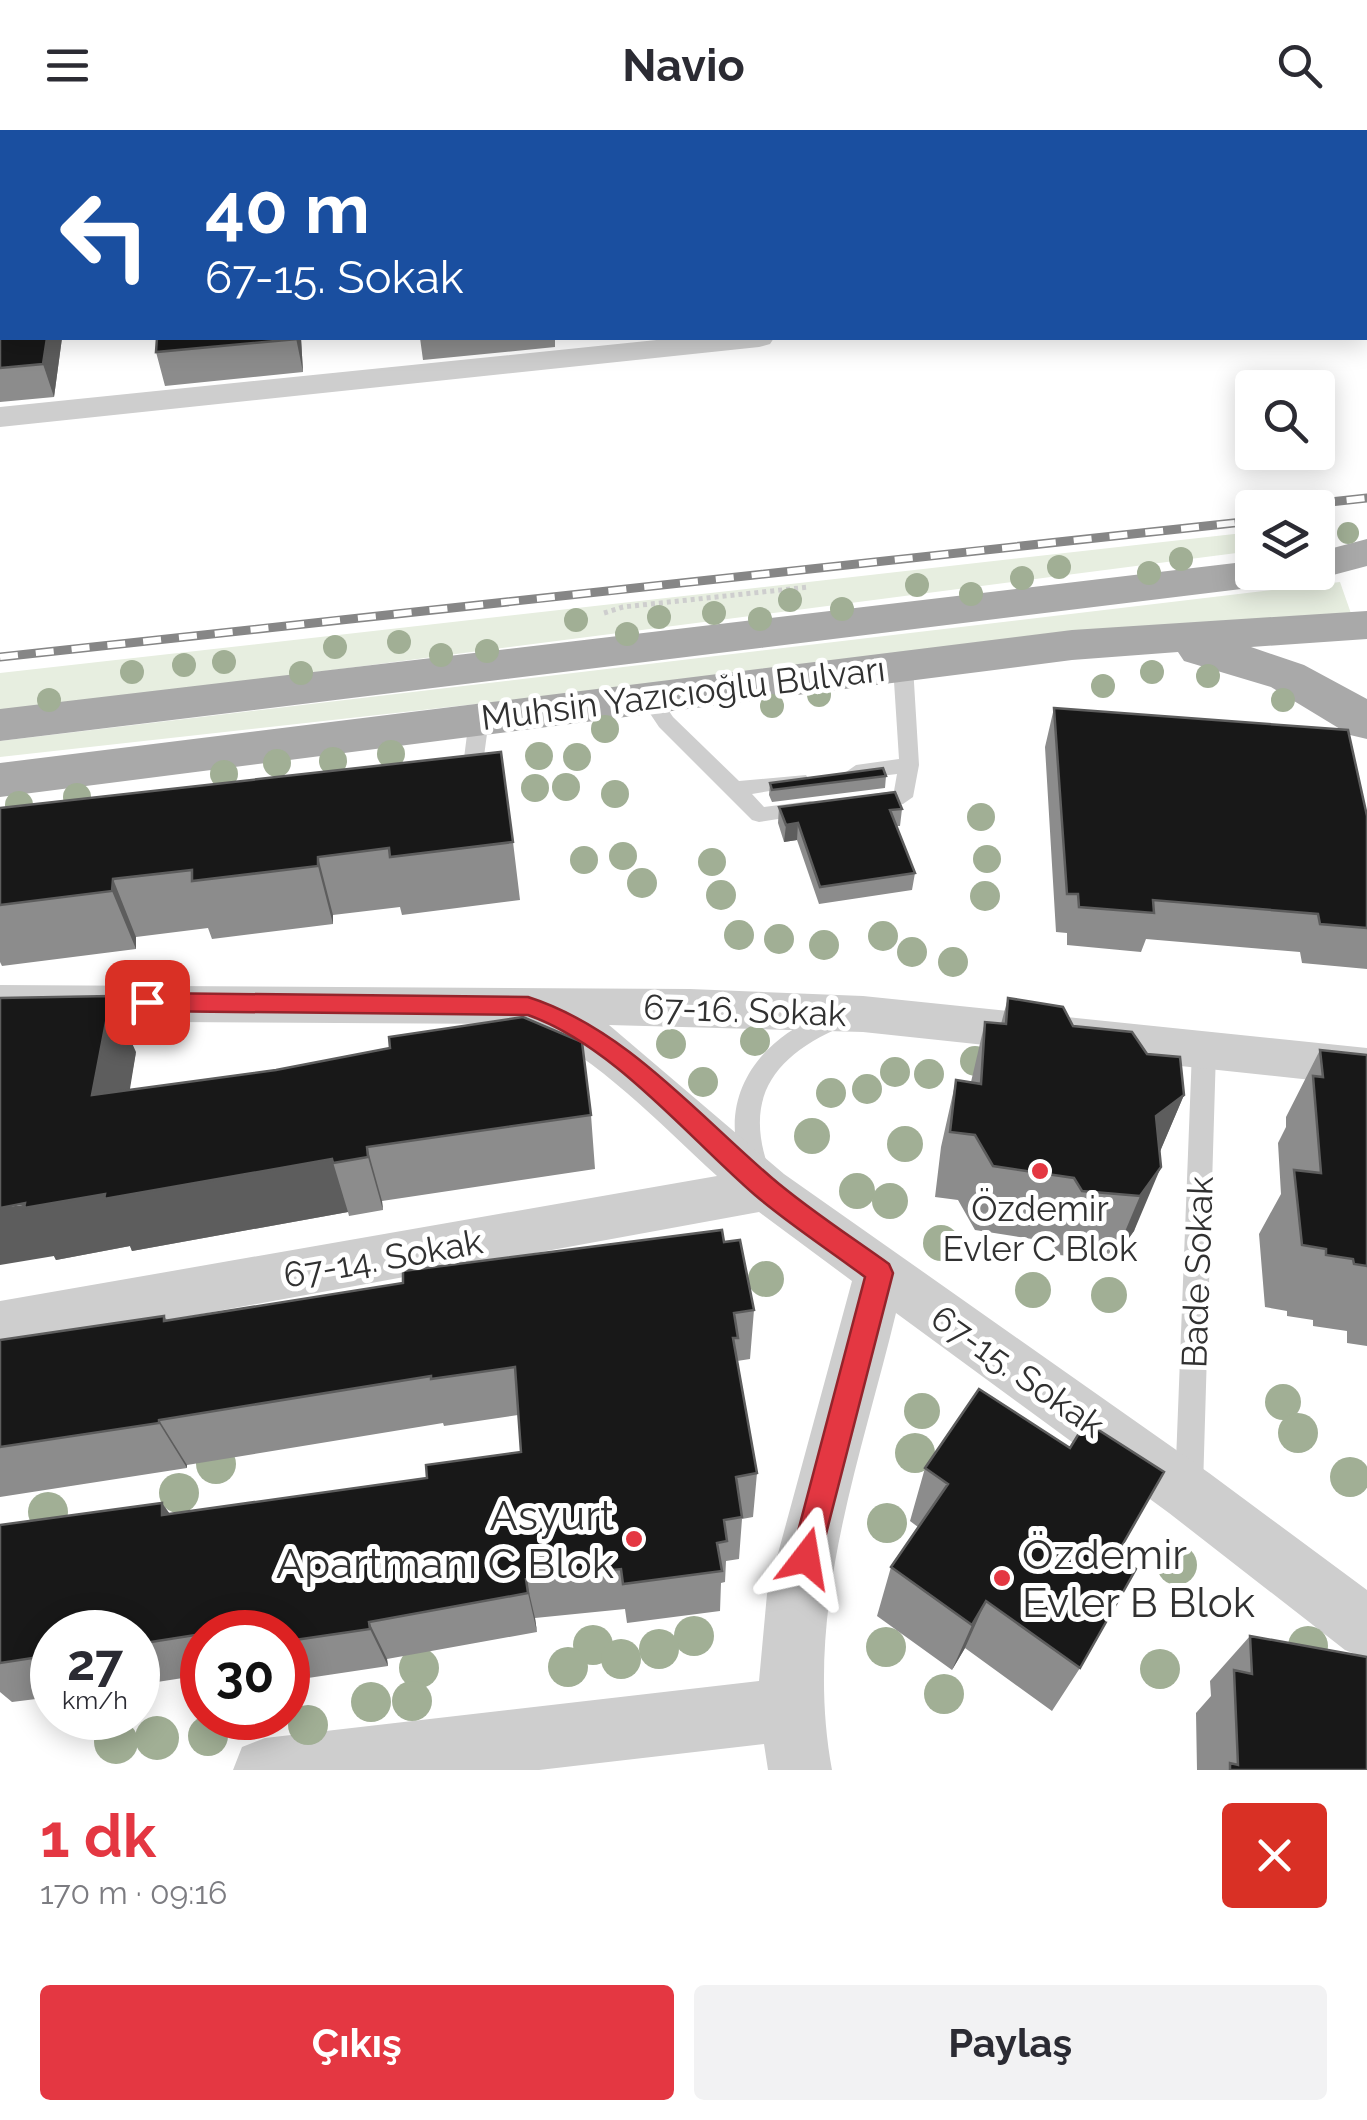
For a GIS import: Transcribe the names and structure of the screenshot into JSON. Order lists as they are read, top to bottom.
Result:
{
  "streets": {
    "main road": ["Muhsin Yazıcıoğlu Bulvarı"],
    "street": ["67-16. Sokak", "67-14. Sokak", "67-15. Sokak"],
    "lane": ["Bade Sokak"]
  },
  "crossings": [
    ["67-16. Sokak", "Bade Sokak"],
    ["67-16. Sokak", "67-15. Sokak"],
    ["67-14. Sokak", "67-15. Sokak"],
    ["Bade Sokak", "67-15. Sokak"]
  ],
  "places": ["Özdemir Evler C Blok", "Asyurt Apartmanı C Blok", "Özdemir Evler B Blok"],
  "page": {
    "header": "Navio",
    "turn": ["40 m", "67-15. Sokak"],
    "speed": "27 km/h",
    "limit": "30",
    "heading": ["1 dk", "170 m · 09:16"],
    "buttons": ["Çıkış", "Paylaş"]
  }
}
